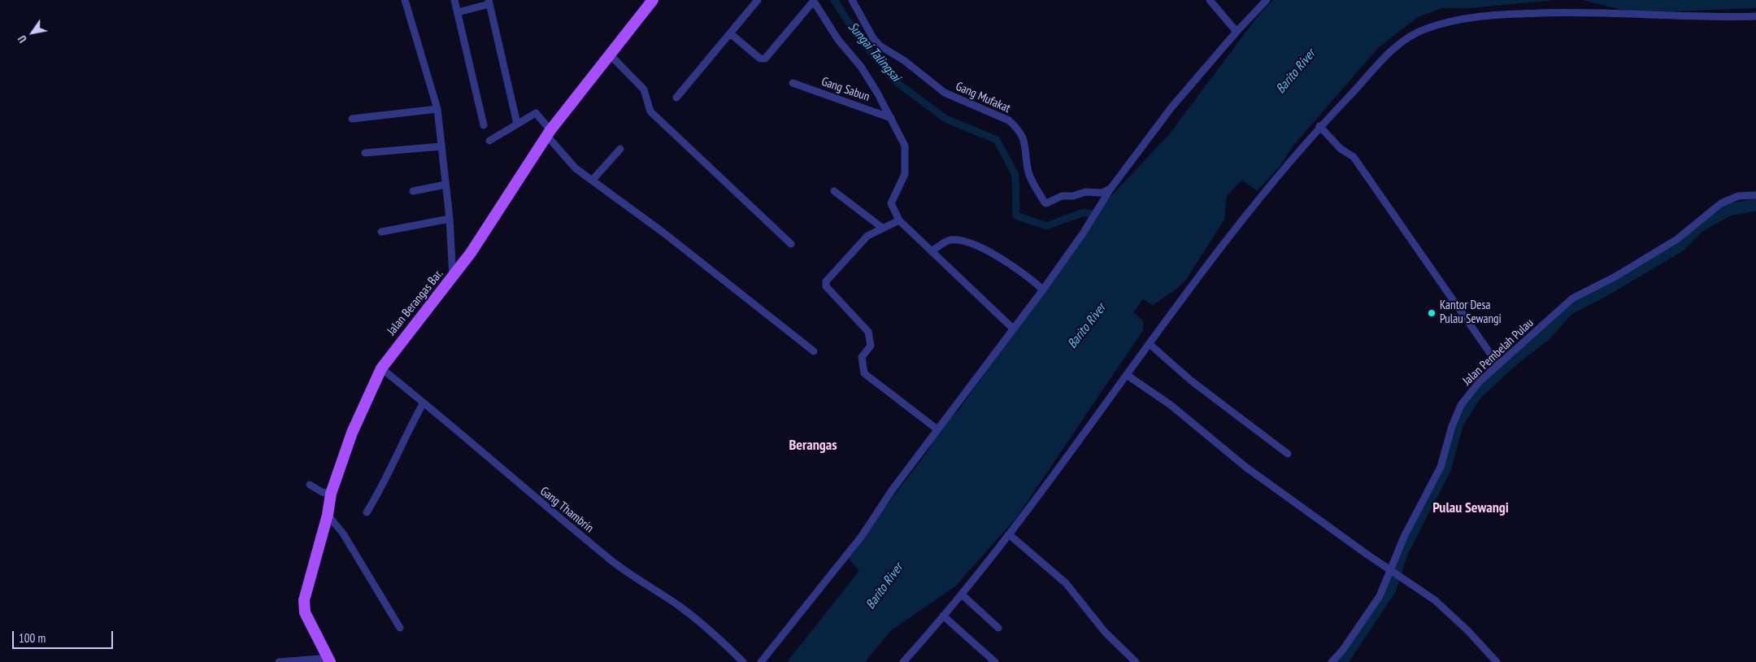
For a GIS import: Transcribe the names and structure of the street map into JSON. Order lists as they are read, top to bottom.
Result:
{
  "streets": {
    "main road": ["Jalan Berangas Bar."],
    "street": [
      "Gang Sabun",
      "Gang Mufakat",
      "Jalan Pembelah Pulau",
      "Gang Thambrin"
    ]
  },
  "crossings": [
    ["Jalan Berangas Bar.", "Gang Thambrin"]
  ],
  "districts": ["Berangas", "Pulau Sewangi"],
  "water": ["Sungai Talingsai", "Barito River"],
  "places": ["Kantor Desa Pulau Sewangi"],
  "scale_bar": "100 m",
  "north": "bottom left"
}
